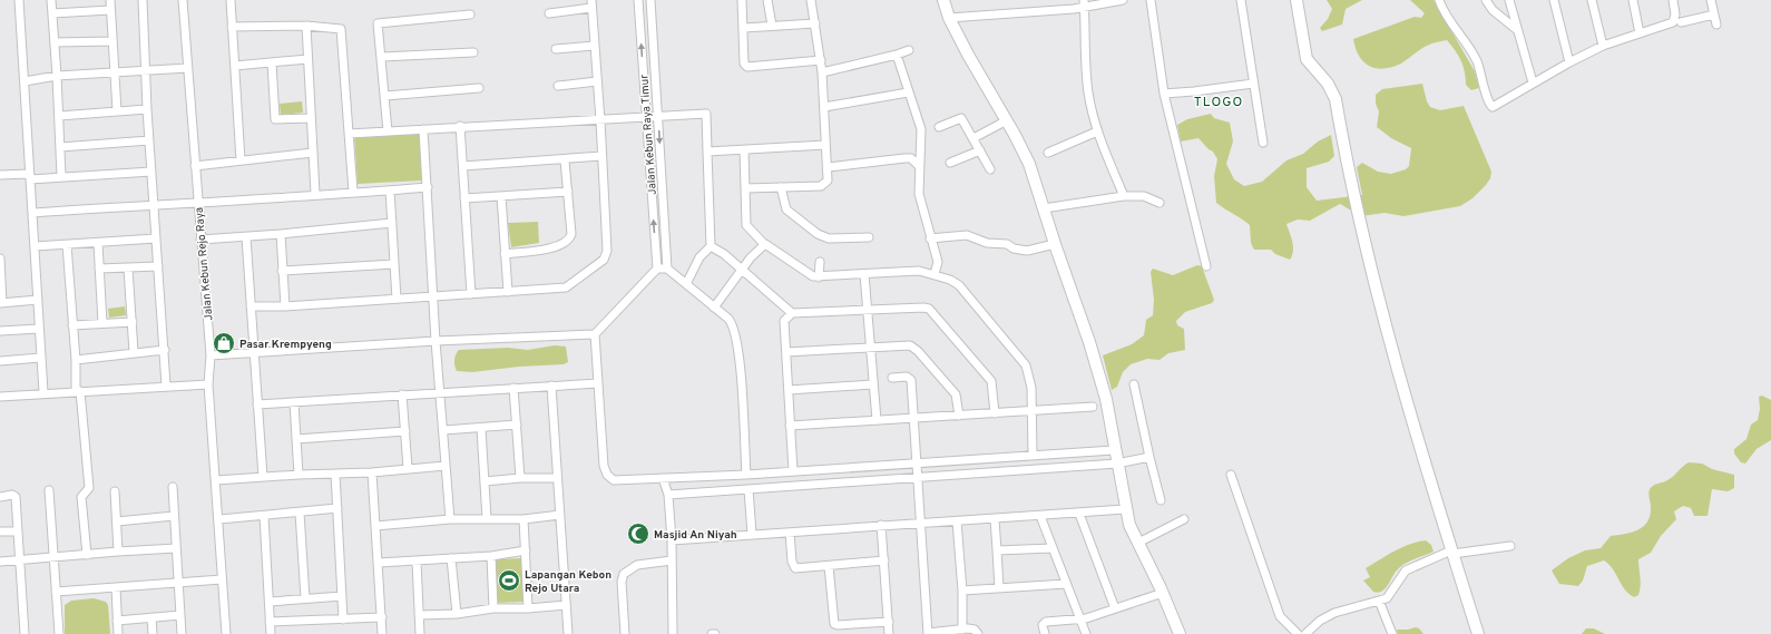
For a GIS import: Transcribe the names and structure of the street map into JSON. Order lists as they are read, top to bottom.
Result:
{
  "streets": {
    "street": ["Jalan Kebun Raya Timur", "Jalan Kebun Rejo Raya"]
  },
  "districts": ["TLOGO"],
  "places": {
    "shop": ["Pasar Krempyeng"],
    "mosque": ["Masjid An Niyah"],
    "sports": ["Lapangan Kebon Rejo Utara"]
  }
}
